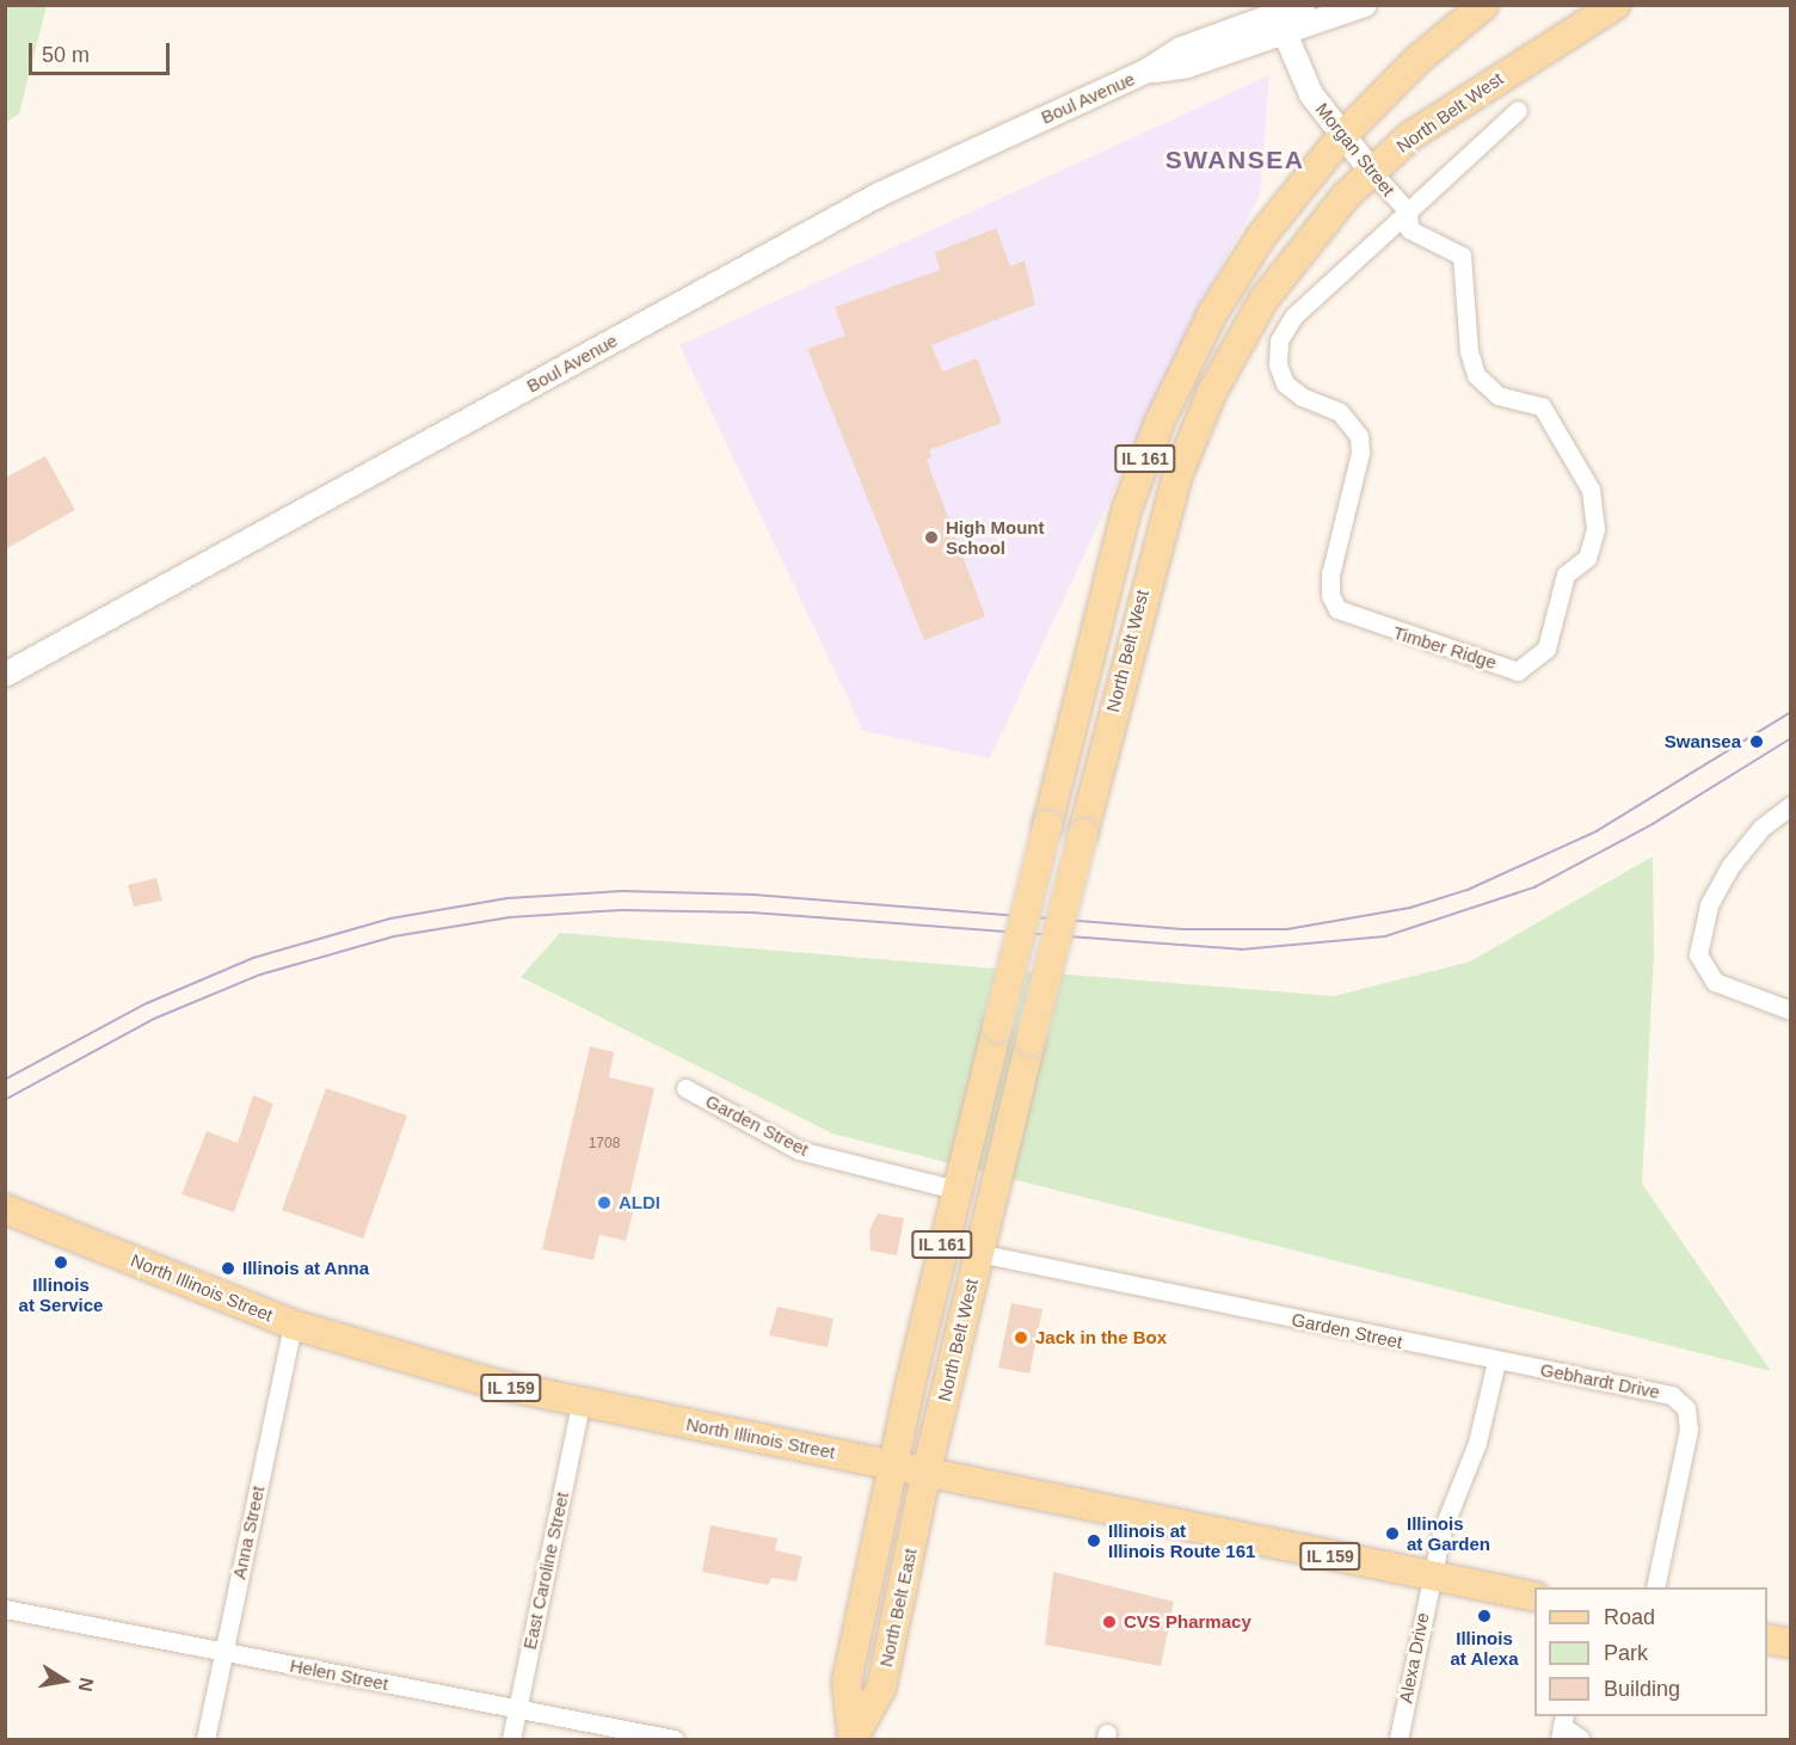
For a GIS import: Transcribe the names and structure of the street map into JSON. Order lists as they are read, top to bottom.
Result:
{
  "streets": {
    "main road": [
      "North Belt West",
      "IL 161",
      "North Illinois Street",
      "IL 159",
      "North Belt East"
    ],
    "street": [
      "Boul Avenue",
      "Morgan Street",
      "Timber Ridge",
      "Garden Street",
      "Gebhardt Drive",
      "Anna Street",
      "East Caroline Street",
      "Alexa Drive",
      "Helen Street"
    ]
  },
  "crossings": [
    ["Boul Avenue", "Morgan Street"],
    ["North Belt West", "Morgan Street"],
    ["North Belt West", "Garden Street"],
    ["North Belt West", "North Illinois Street"],
    ["North Belt West", "North Belt East"],
    ["Morgan Street", "Timber Ridge"],
    ["Garden Street", "Gebhardt Drive"],
    ["North Illinois Street", "Anna Street"],
    ["North Illinois Street", "East Caroline Street"],
    ["North Illinois Street", "North Belt East"],
    ["North Illinois Street", "Alexa Drive"],
    ["Anna Street", "Helen Street"],
    ["East Caroline Street", "Helen Street"]
  ],
  "districts": ["SWANSEA"],
  "places": [
    "High Mount School",
    "Swansea",
    "ALDI",
    "Illinois at Service",
    "Illinois at Anna",
    "Jack in the Box",
    "Illinois at Garden",
    "Illinois at Illinois Route 161",
    "Illinois at Alexa",
    "CVS Pharmacy"
  ],
  "house_numbers": ["1708"],
  "legend": ["Road", "Park", "Building"],
  "scale_bar": "50 m",
  "north": "right"
}
